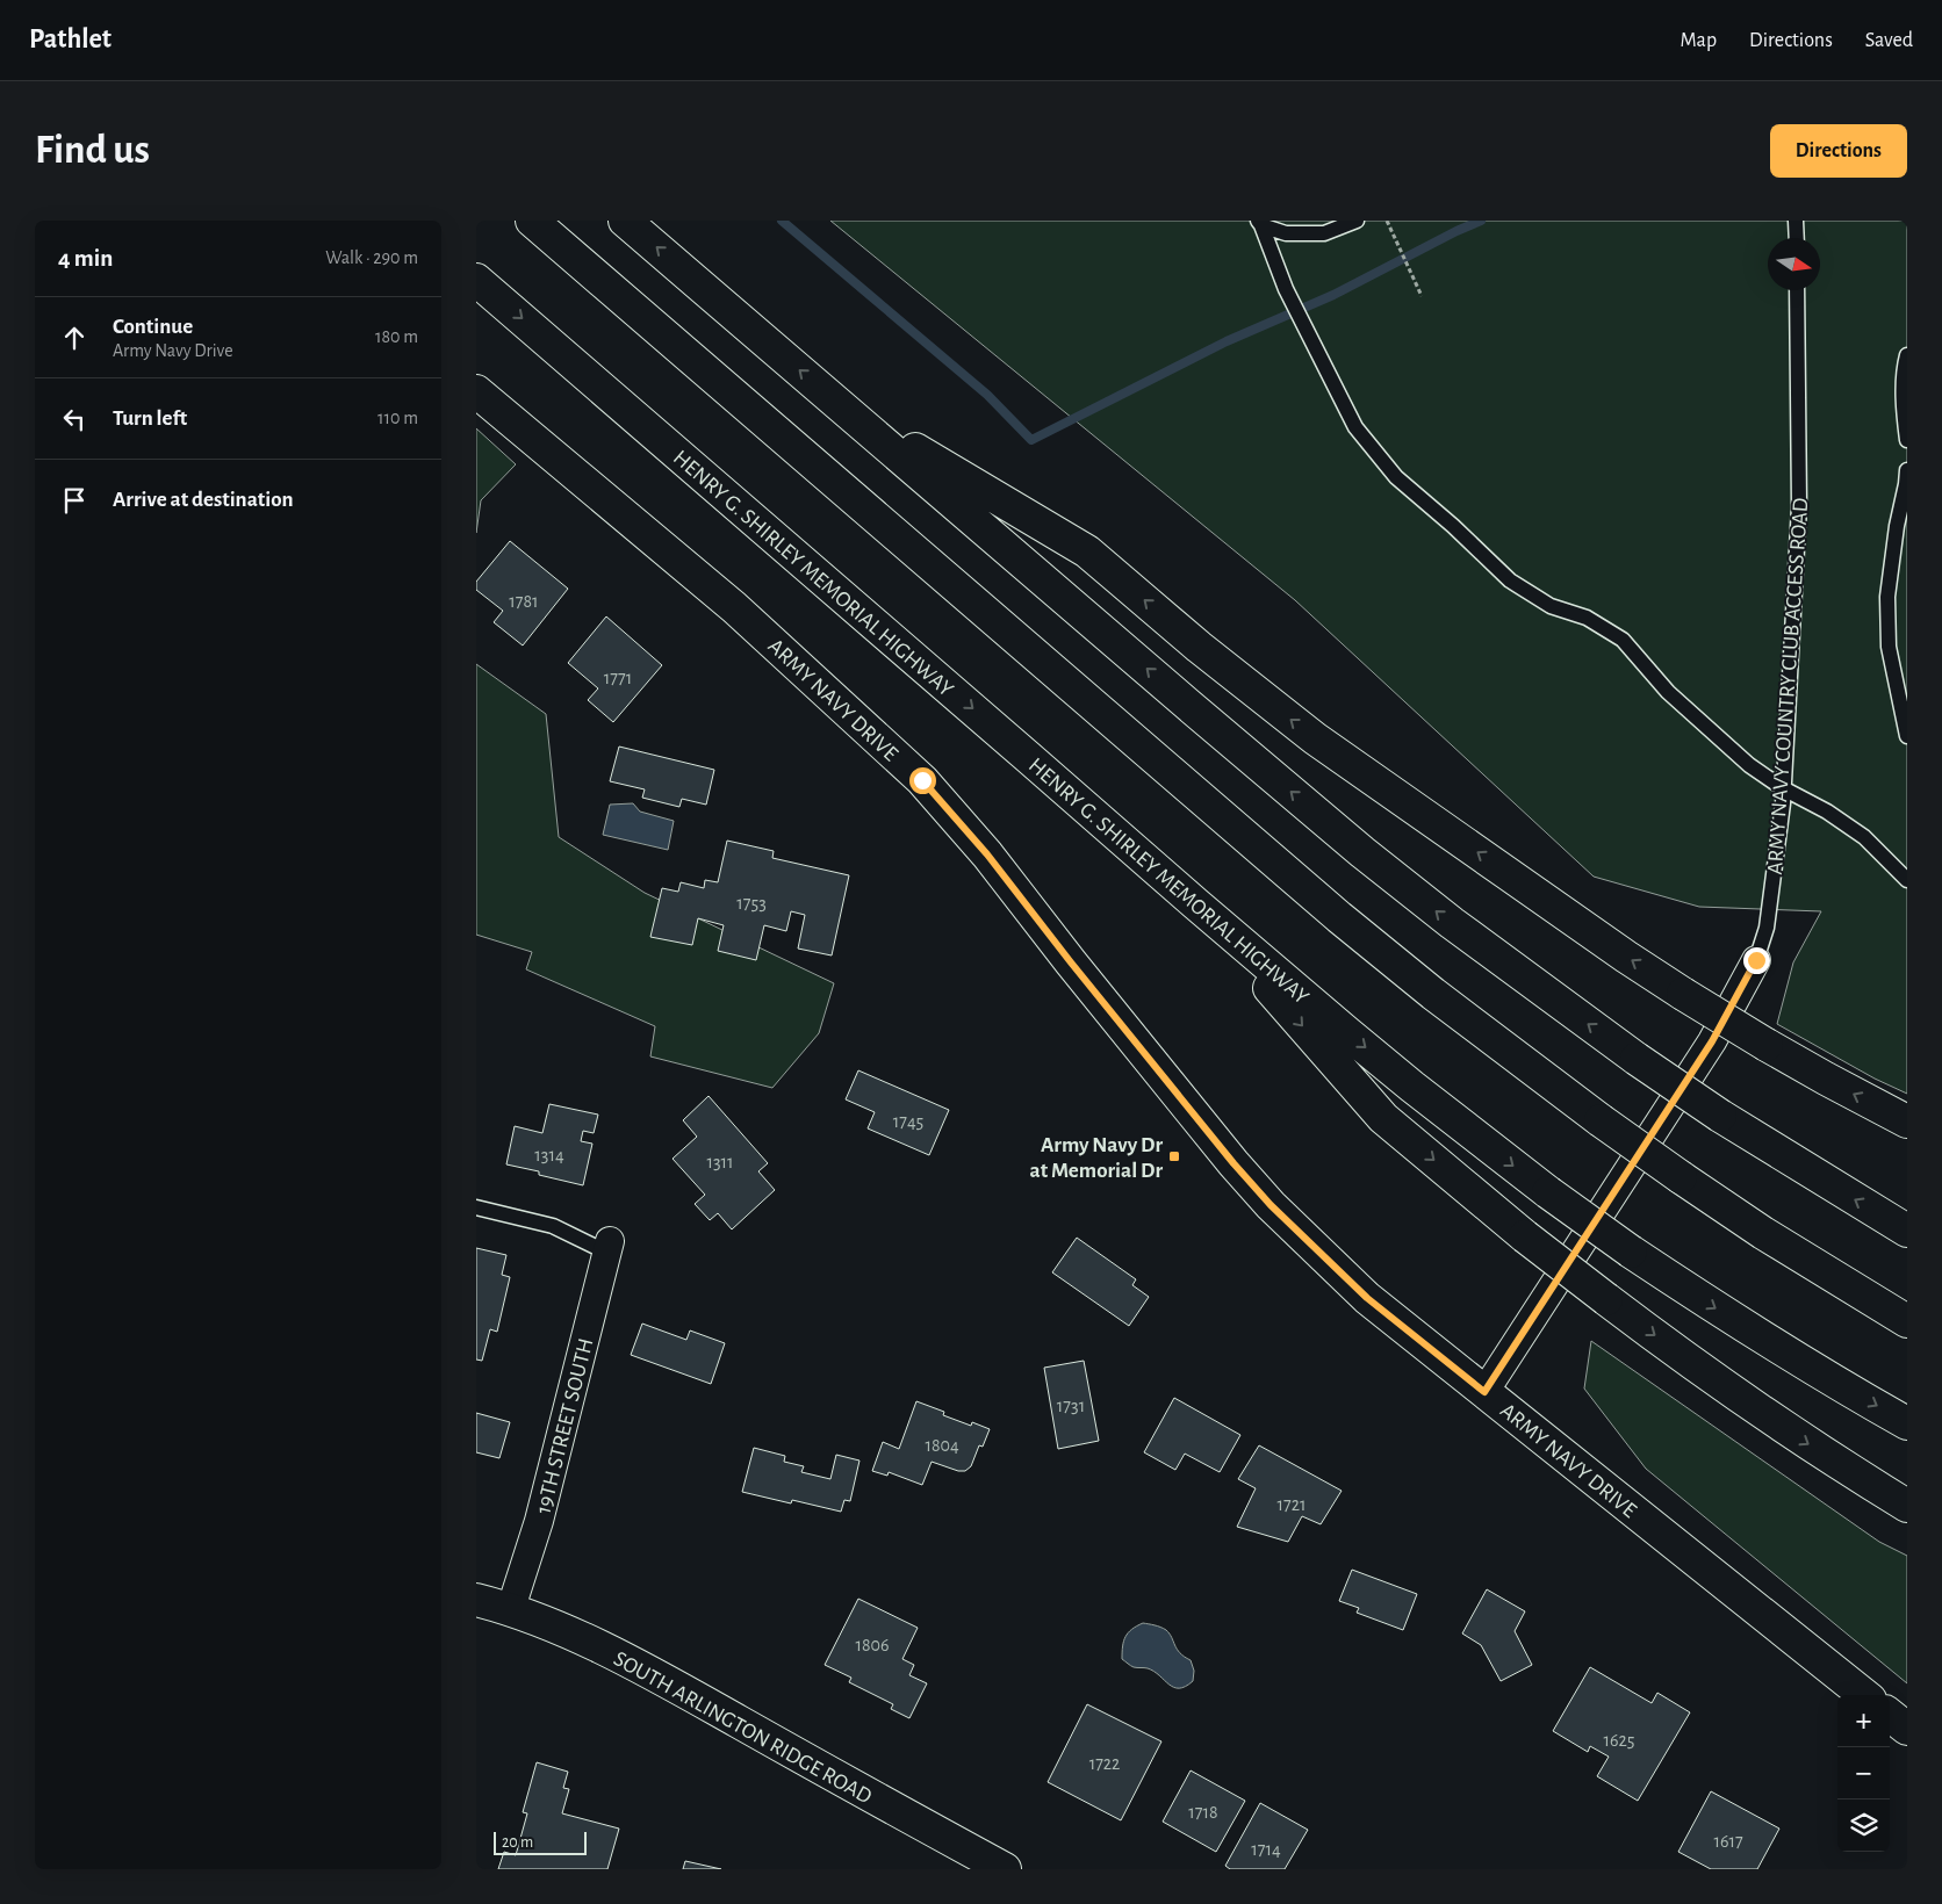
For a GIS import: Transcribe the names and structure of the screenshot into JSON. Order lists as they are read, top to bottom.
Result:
{
  "streets": {
    "main road": ["HENRY G. SHIRLEY MEMORIAL HIGHWAY", "ARMY NAVY DRIVE", "SOUTH ARLINGTON RIDGE ROAD"],
    "street": ["ARMY NAVY COUNTRY CLUB ACCESS ROAD", "19TH STREET SOUTH"]
  },
  "crossings": [
    ["ARMY NAVY COUNTRY CLUB ACCESS ROAD", "ARMY NAVY DRIVE"],
    ["19TH STREET SOUTH", "SOUTH ARLINGTON RIDGE ROAD"]
  ],
  "places": {
    "transit": ["Army Navy Dr at Memorial Dr"]
  },
  "house_numbers": [
    "1781",
    "1771",
    "1753",
    "1745",
    "1314",
    "1311",
    "1731",
    "1804",
    "1721",
    "1806",
    "1625",
    "1722",
    "1718",
    "1617",
    "1714"
  ],
  "scale_bar": "20 m",
  "north": "right",
  "page": {
    "header": "Pathlet",
    "nav": ["Map", "Directions", "Saved"],
    "buttons": "Directions",
    "title": "Find us",
    "heading": ["4 min", "Walk · 290 m"],
    "list": [
      ["Continue", "Army Navy Drive", "180 m"],
      ["Turn left", "110 m"],
      "Arrive at destination"
    ],
    "map_buttons": ["+", "−"],
    "scale": "20 m"
  }
}
